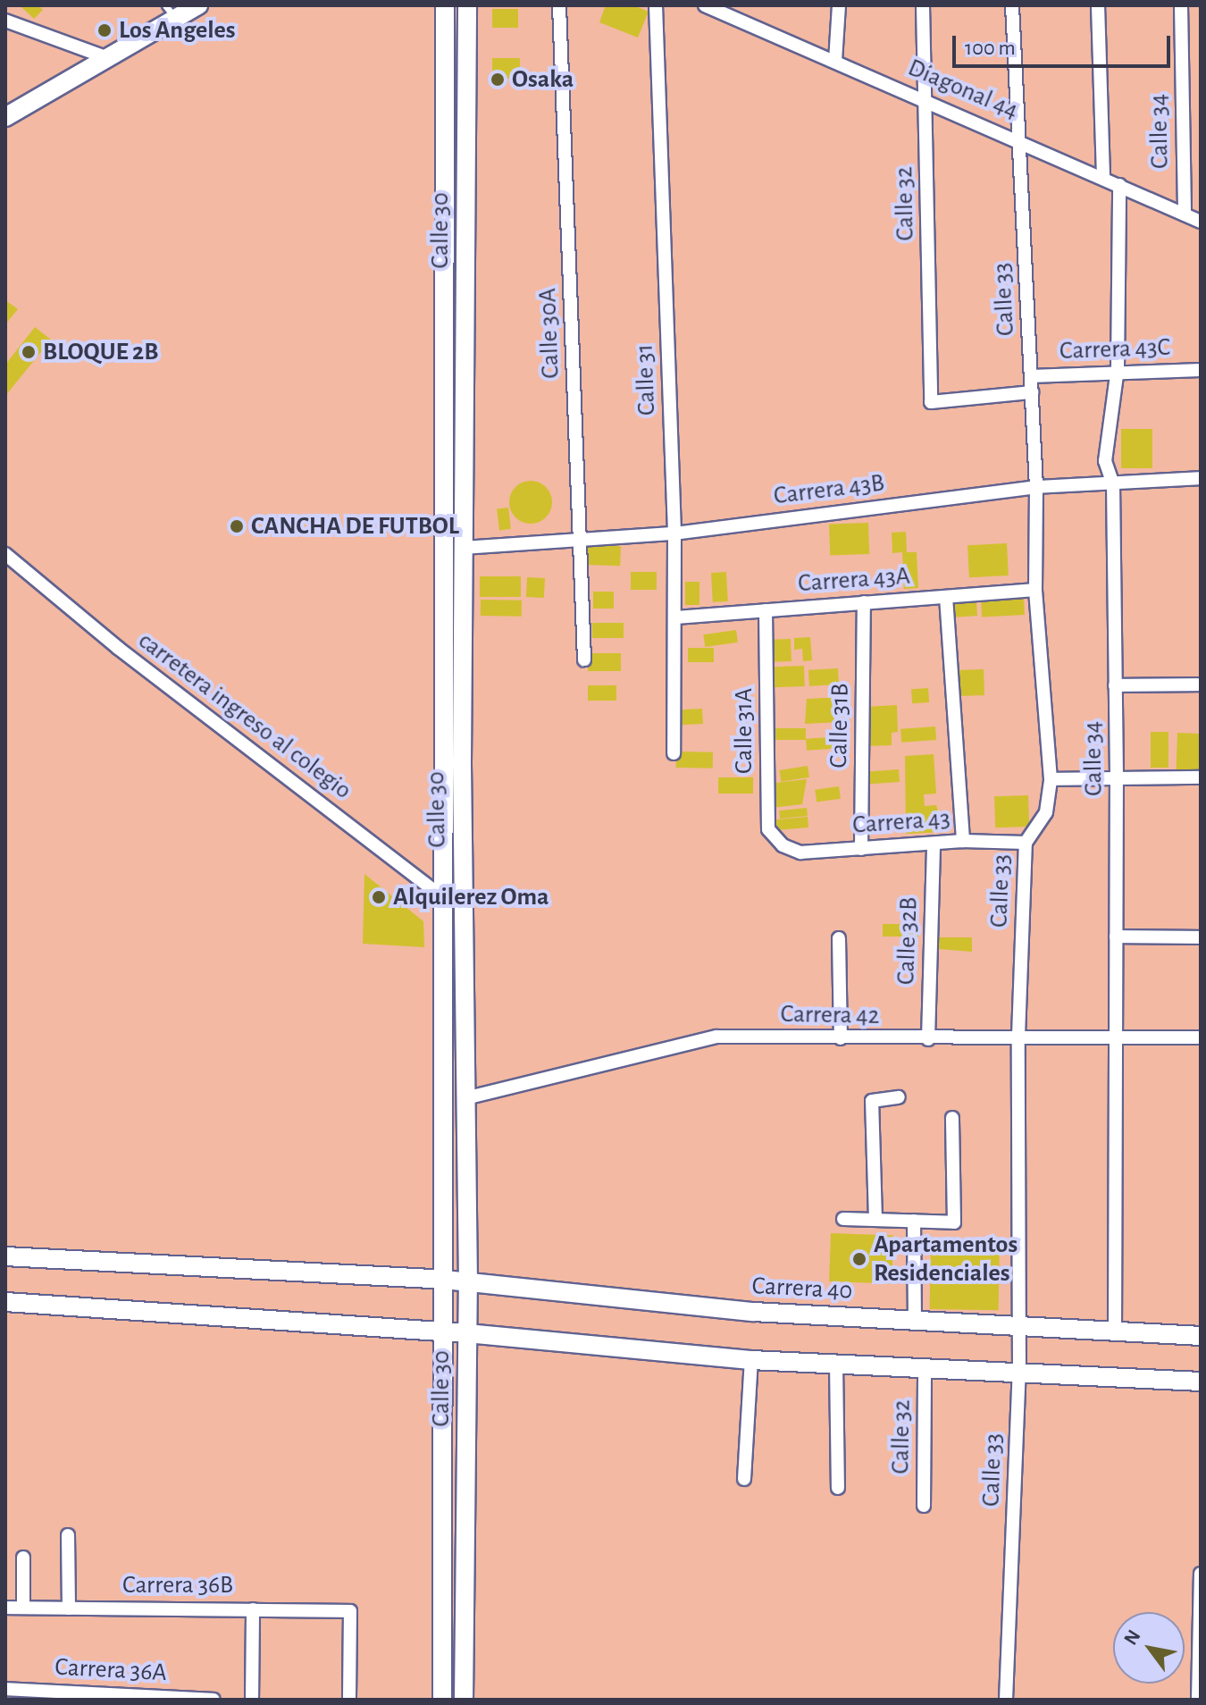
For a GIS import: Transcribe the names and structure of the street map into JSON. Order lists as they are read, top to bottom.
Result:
{
  "streets": {
    "main road": ["Calle 30", "Carrera 40"],
    "street": [
      "Diagonal 44",
      "Calle 34",
      "Calle 32",
      "Calle 33",
      "Calle 30A",
      "Carrera 43C",
      "Calle 31",
      "Carrera 43B",
      "Carrera 43A",
      "carretera ingreso al colegio",
      "Calle 31B",
      "Calle 31A",
      "Carrera 43",
      "Calle 32B",
      "Carrera 42",
      "Carrera 36B",
      "Carrera 36A"
    ]
  },
  "crossings": [
    ["Diagonal 44", "Calle 34"],
    ["Diagonal 44", "Calle 32"],
    ["Diagonal 44", "Calle 33"],
    ["Calle 34", "Carrera 43C"],
    ["Calle 34", "Carrera 43B"],
    ["Calle 34", "Carrera 42"],
    ["Calle 34", "Carrera 40"],
    ["Calle 32", "Calle 33"],
    ["Calle 30", "Carrera 43B"],
    ["Calle 30", "carretera ingreso al colegio"],
    ["Calle 30", "Carrera 42"],
    ["Calle 30", "Carrera 40"],
    ["Calle 33", "Carrera 43C"],
    ["Calle 33", "Carrera 43B"],
    ["Calle 33", "Carrera 43A"],
    ["Calle 33", "Carrera 43"],
    ["Calle 33", "Carrera 42"],
    ["Calle 33", "Carrera 40"],
    ["Calle 30A", "Carrera 43B"],
    ["Calle 31", "Carrera 43B"],
    ["Calle 31", "Carrera 43A"],
    ["Carrera 43A", "Calle 31B"],
    ["Carrera 43A", "Calle 31A"],
    ["Calle 31B", "Carrera 43"],
    ["Calle 31A", "Carrera 43"],
    ["Carrera 43", "Calle 32B"],
    ["Calle 32B", "Carrera 42"]
  ],
  "places": [
    "Los Angeles",
    "Osaka",
    "BLOQUE 2B",
    "CANCHA DE FUTBOL",
    "Alquilerez Oma",
    "Apartamentos Residenciales"
  ],
  "scale_bar": "100 m",
  "north": "top left"
}
